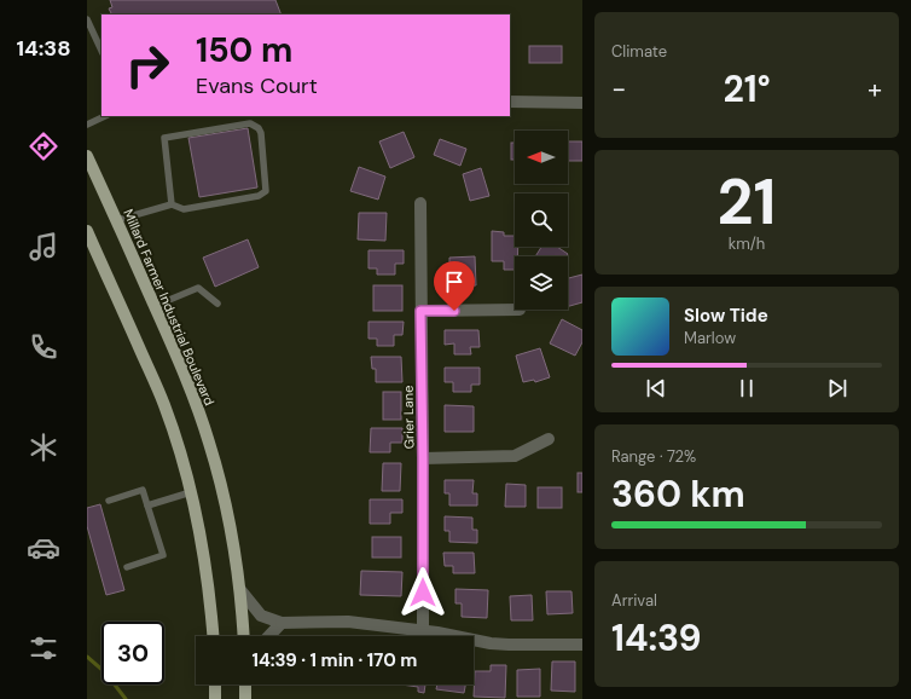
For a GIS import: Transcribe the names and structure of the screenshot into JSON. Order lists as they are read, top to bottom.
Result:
{
  "streets": {
    "main road": ["Millard Farmer Industrial Boulevard"],
    "street": ["Grier Lane"]
  },
  "north": "left",
  "page": {
    "tabs": "14:38",
    "tile": [
      "Climate",
      ["21", "km/h"],
      ["Range · 72%", "360 km"],
      ["Arrival", "14:39"]
    ],
    "turn": ["150 m", "Evans Court"],
    "heat": ["−", "21°", "+"],
    "song": ["Slow Tide", "Marlow"],
    "limit": "30",
    "trip": "14:39 · 1 min · 170 m"
  }
}
